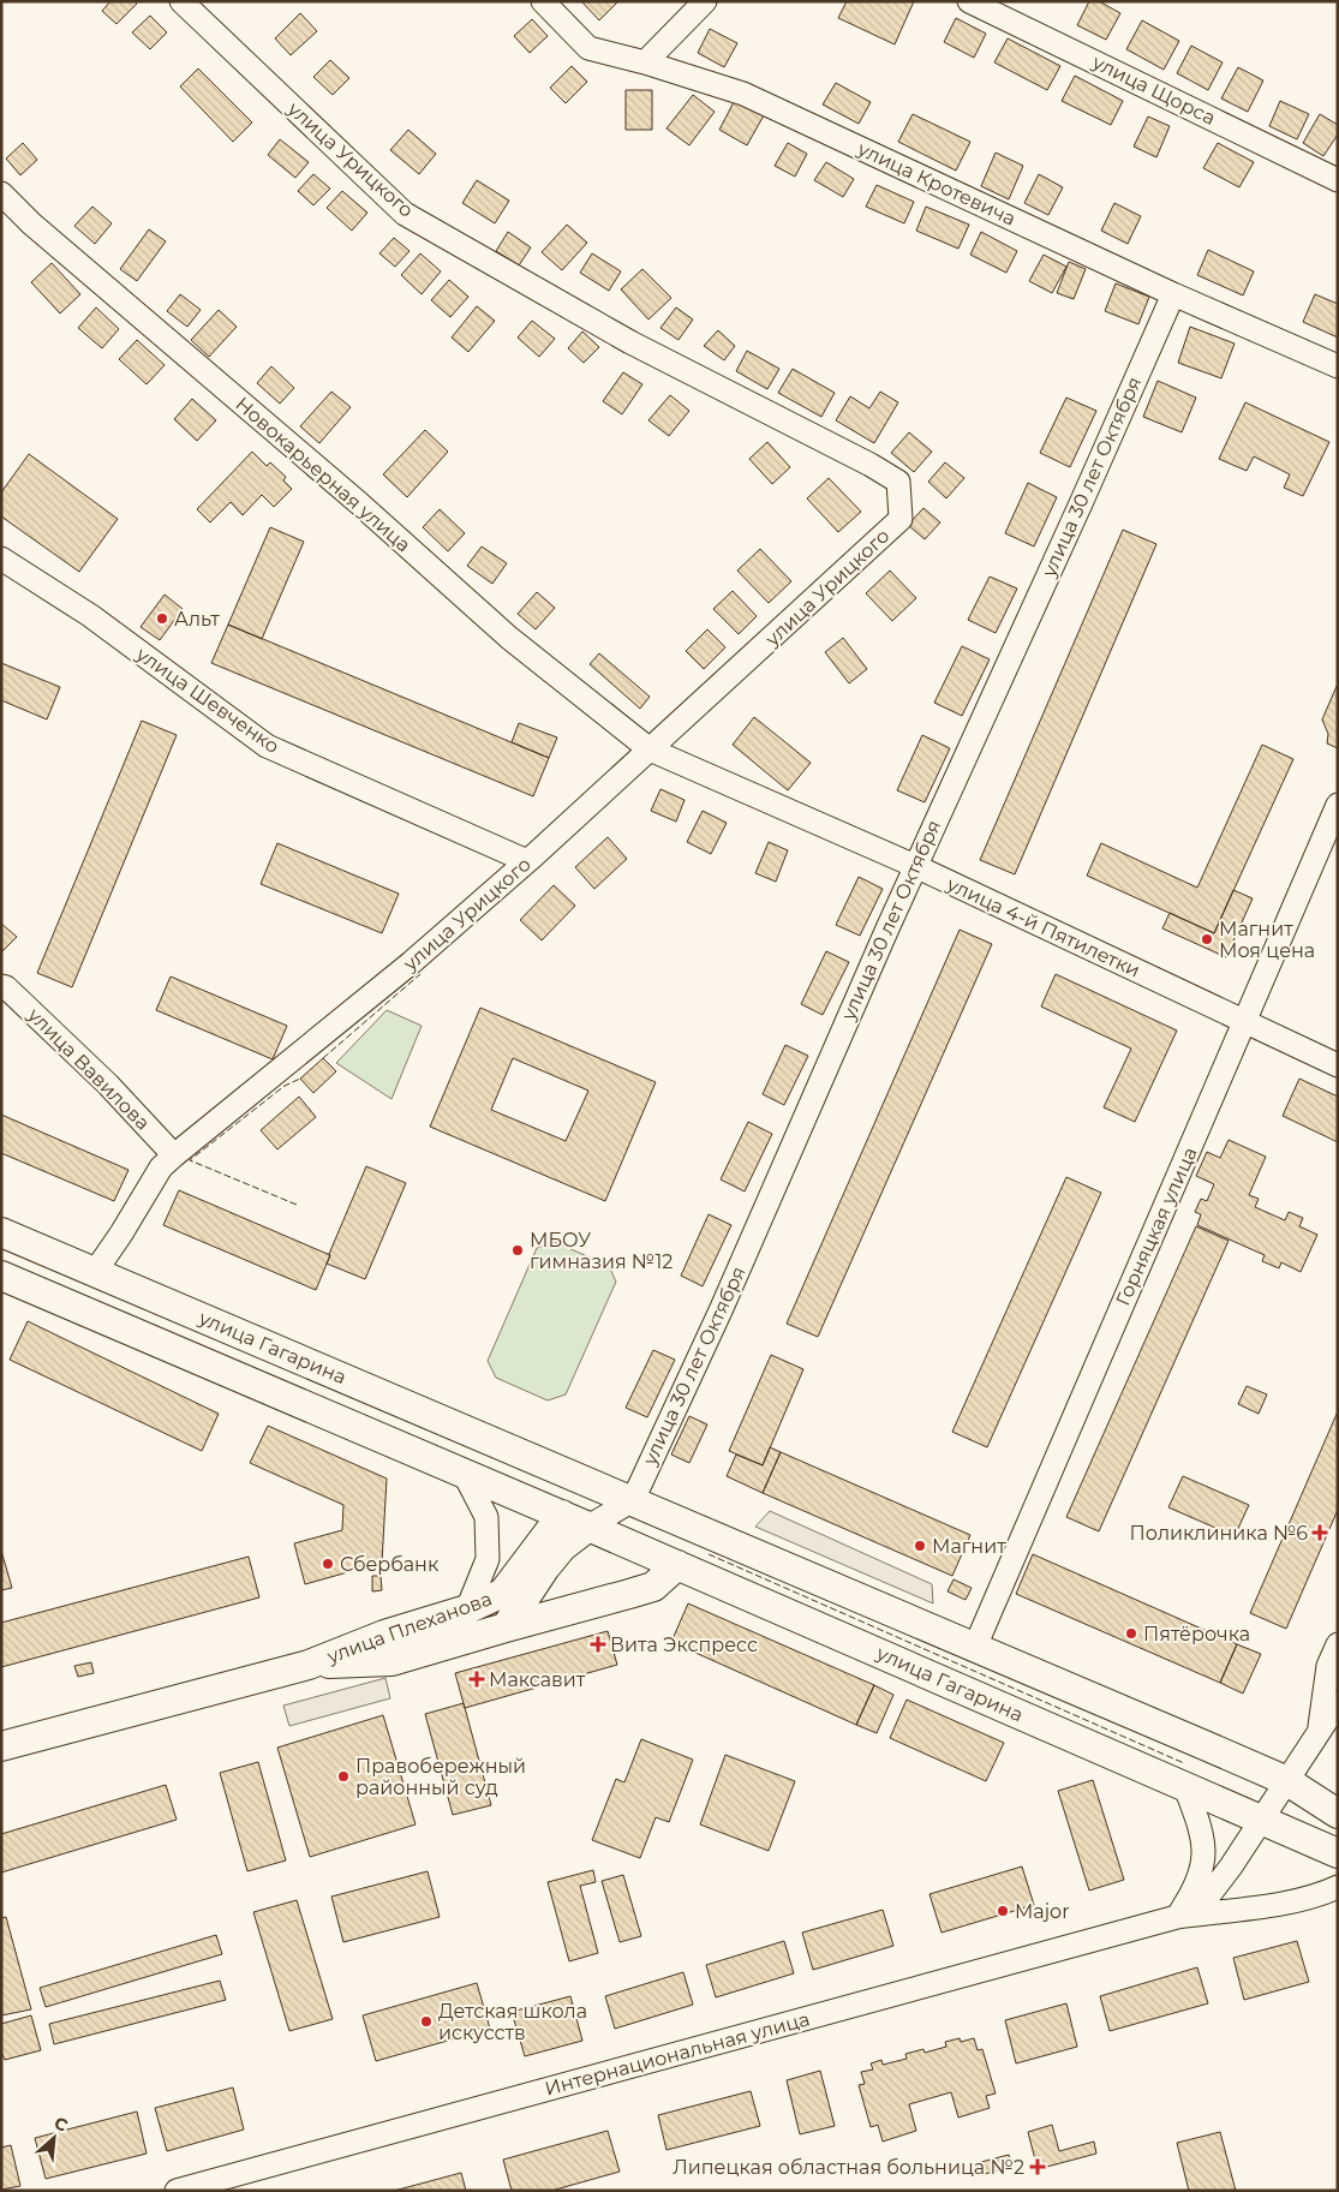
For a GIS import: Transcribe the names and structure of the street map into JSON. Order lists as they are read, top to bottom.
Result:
{
  "streets": {
    "main road": ["улица Гагарина", "улица Плеханова"],
    "street": [
      "улица Щорса",
      "улица Урицкого",
      "улица Кротевича",
      "Новокарьерная улица",
      "улица 30 лет Октября",
      "улица Шевченко",
      "улица 4-й Пятилетки",
      "улица Вавилова",
      "Горняцкая улица",
      "Интернациональная улица"
    ]
  },
  "crossings": [
    ["улица Урицкого", "Новокарьерная улица"],
    ["улица Урицкого", "улица Шевченко"],
    ["улица Урицкого", "улица 4-й Пятилетки"],
    ["улица Урицкого", "улица Вавилова"],
    ["улица Урицкого", "улица Гагарина"],
    ["улица Кротевича", "улица 30 лет Октября"],
    ["Новокарьерная улица", "улица 4-й Пятилетки"],
    ["улица 30 лет Октября", "улица 4-й Пятилетки"],
    ["улица 30 лет Октября", "улица Гагарина"],
    ["улица 4-й Пятилетки", "Горняцкая улица"],
    ["Горняцкая улица", "улица Гагарина"],
    ["улица Гагарина", "улица Плеханова"]
  ],
  "places": {
    "other": [
      "Альт",
      "Магнит Моя цена",
      "МБОУ гимназия №12",
      "Магнит",
      "Сбербанк",
      "Пятёрочка",
      "Правобережный районный суд",
      "Major",
      "Детская школа искусств"
    ],
    "health": [
      "Поликлиника №6",
      "Вита Экспресс",
      "Максавит",
      "Липецкая областная больница №2"
    ]
  },
  "north": "top right"
}
